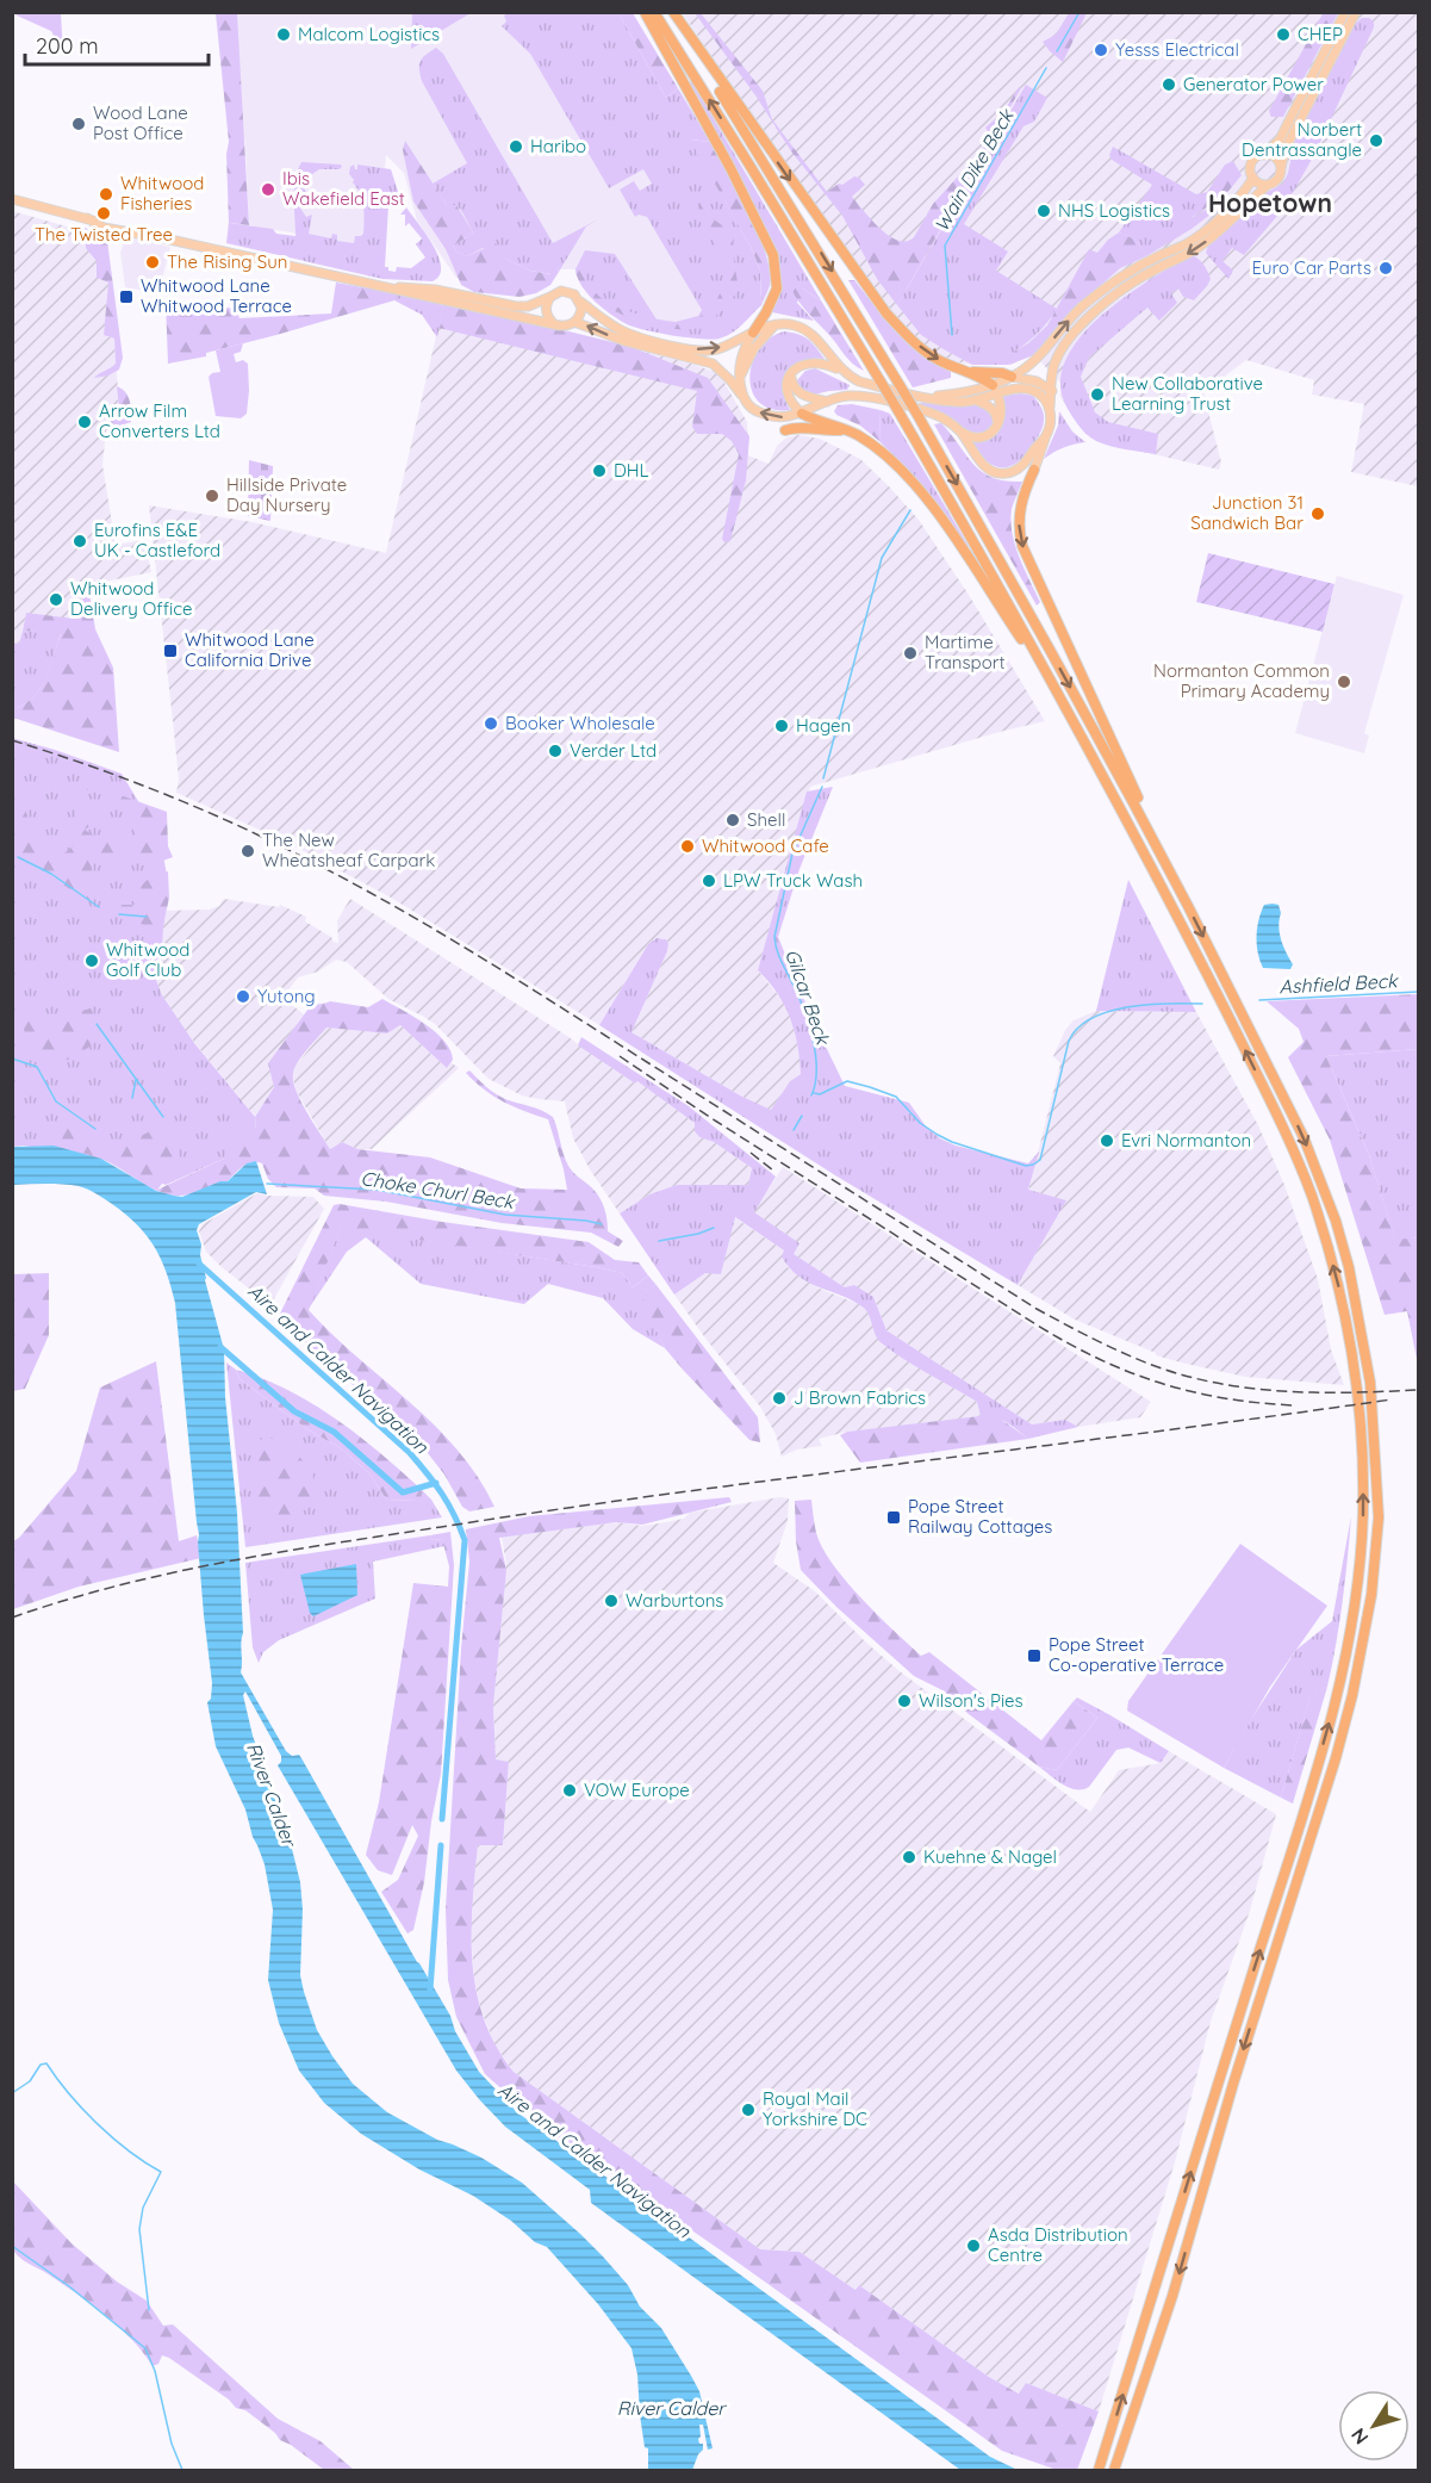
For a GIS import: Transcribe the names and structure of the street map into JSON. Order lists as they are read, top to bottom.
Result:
{
  "districts": ["Hopetown"],
  "water": [
    "Wain Dike Beck",
    "Ashfield Beck",
    "Gilcar Beck",
    "Choke Churl Beck",
    "Aire and Calder Navigation",
    "River Calder"
  ],
  "places": {
    "other": [
      "Malcom Logistics",
      "CHEP",
      "Yesss Electrical",
      "Generator Power",
      "Wood Lane Post Office",
      "Norbert Dentrassangle",
      "Haribo",
      "Ibis Wakefield East",
      "Whitwood Fisheries",
      "NHS Logistics",
      "The Twisted Tree",
      "The Rising Sun",
      "Euro Car Parts",
      "New Collaborative Learning Trust",
      "Arrow Film Converters Ltd",
      "DHL",
      "Hillside Private Day Nursery",
      "Junction 31 Sandwich Bar",
      "Eurofins E&E UK - Castleford",
      "Whitwood Delivery Office",
      "Martime Transport",
      "Normanton Common Primary Academy",
      "Booker Wholesale",
      "Hagen",
      "Verder Ltd",
      "Shell",
      "Whitwood Cafe",
      "The New Wheatsheaf Carpark",
      "LPW Truck Wash",
      "Whitwood Golf Club",
      "Yutong",
      "Evri Normanton",
      "J Brown Fabrics",
      "Warburtons",
      "Wilson's Pies",
      "VOW Europe",
      "Kuehne & Nagel",
      "Royal Mail Yorkshire DC",
      "Asda Distribution Centre"
    ],
    "transit": [
      "Whitwood Lane Whitwood Terrace",
      "Whitwood Lane California Drive",
      "Pope Street Railway Cottages",
      "Pope Street Co-operative Terrace"
    ]
  },
  "scale_bar": "200 m",
  "north": "bottom left"
}
